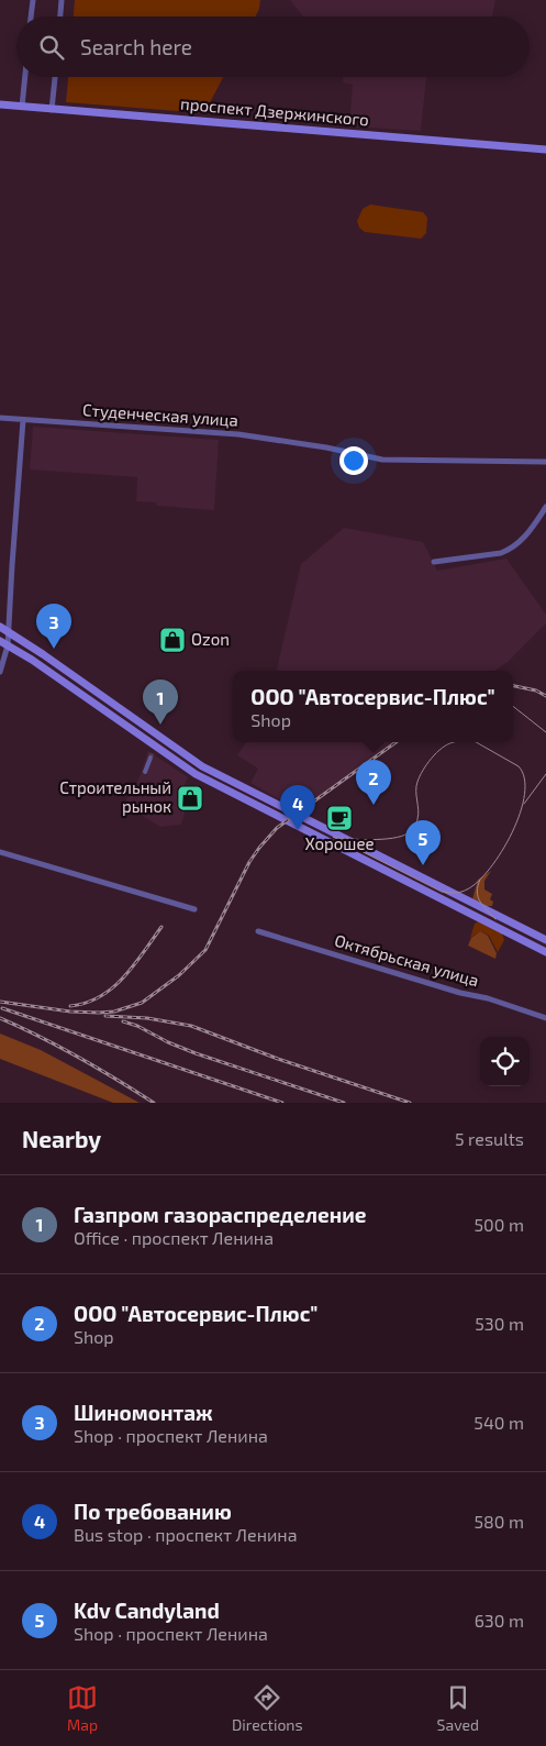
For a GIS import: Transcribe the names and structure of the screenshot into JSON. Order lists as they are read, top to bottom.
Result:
{
  "streets": {
    "main road": ["проспект Дзержинского"],
    "street": ["Студенческая улица", "Октябрьская улица"]
  },
  "places": {
    "shop": ["Ozon", "Строительный рынок"],
    "cafe": ["Хорошее"]
  },
  "page": {
    "search": "Search here",
    "pins": [
      "3",
      "1",
      "2",
      "4",
      "5"
    ],
    "popup": ["ООО \"Автосервис-Плюс\"", "Shop"],
    "heading": ["Nearby", "5 results"],
    "list": [
      {
        "mark": "1",
        "name": "Газпром газораспределение",
        "note": "Office · проспект Ленина",
        "value": "500 m"
      },
      {
        "mark": "2",
        "name": "ООО \"Автосервис-Плюс\"",
        "note": "Shop",
        "value": "530 m"
      },
      {
        "mark": "3",
        "name": "Шиномонтаж",
        "note": "Shop · проспект Ленина",
        "value": "540 m"
      },
      {
        "mark": "4",
        "name": "По требованию",
        "note": "Bus stop · проспект Ленина",
        "value": "580 m"
      },
      {
        "mark": "5",
        "name": "Kdv Candyland",
        "note": "Shop · проспект Ленина",
        "value": "630 m"
      }
    ],
    "nav": ["Map", "Directions", "Saved"]
  }
}
